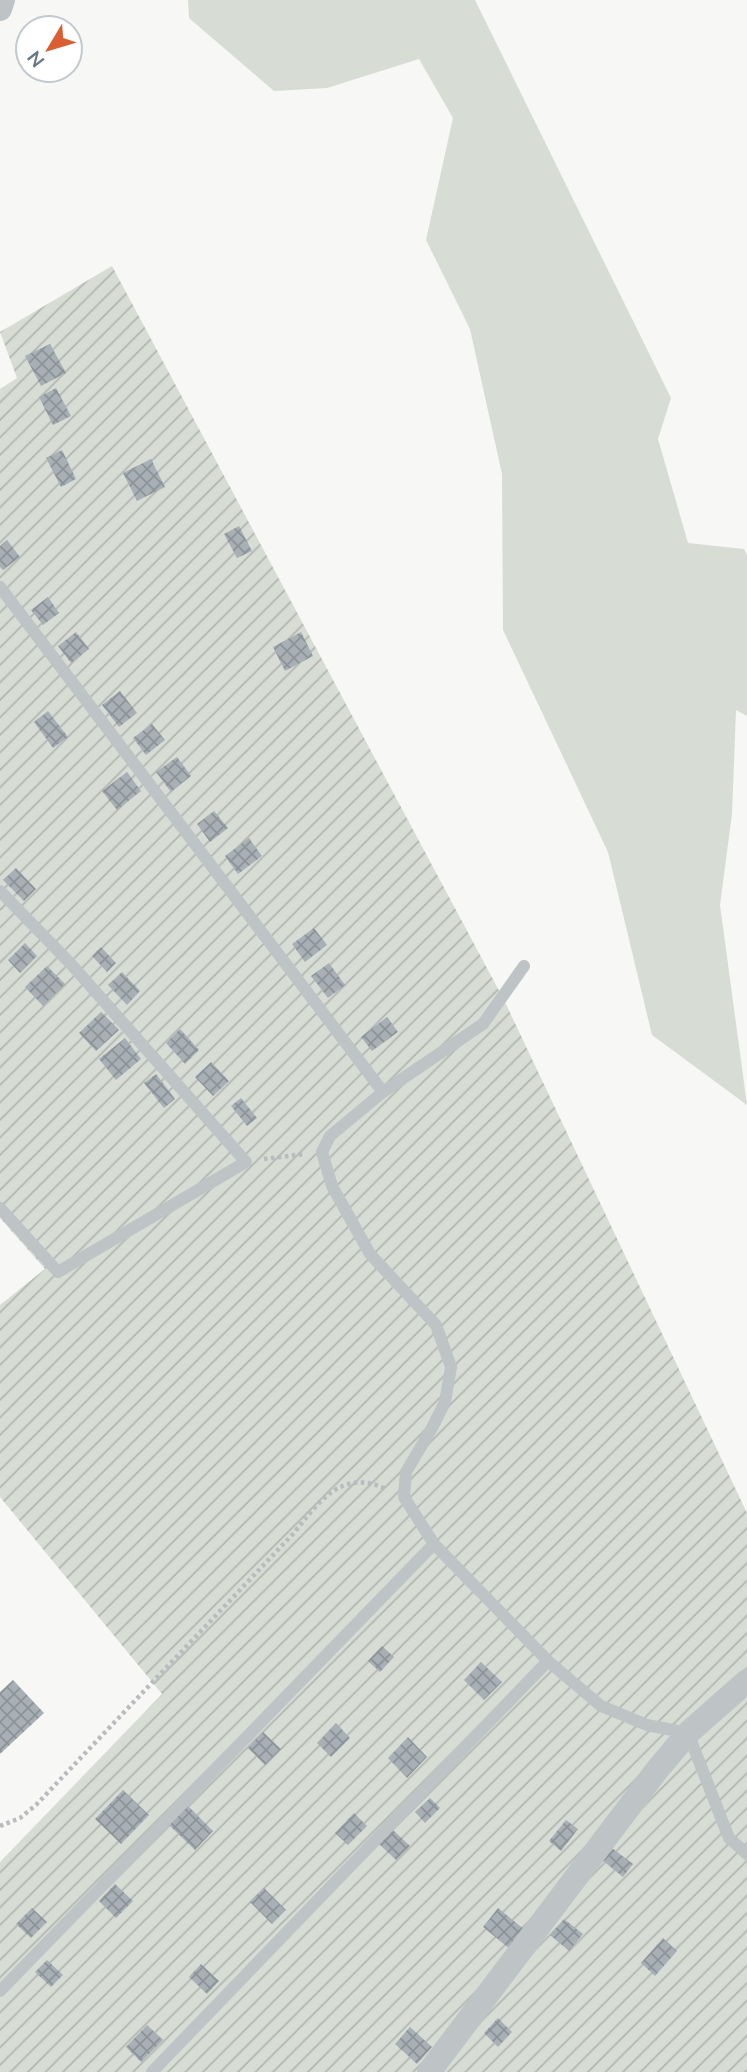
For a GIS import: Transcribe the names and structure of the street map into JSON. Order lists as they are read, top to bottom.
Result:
{
  "north": "bottom left"
}
